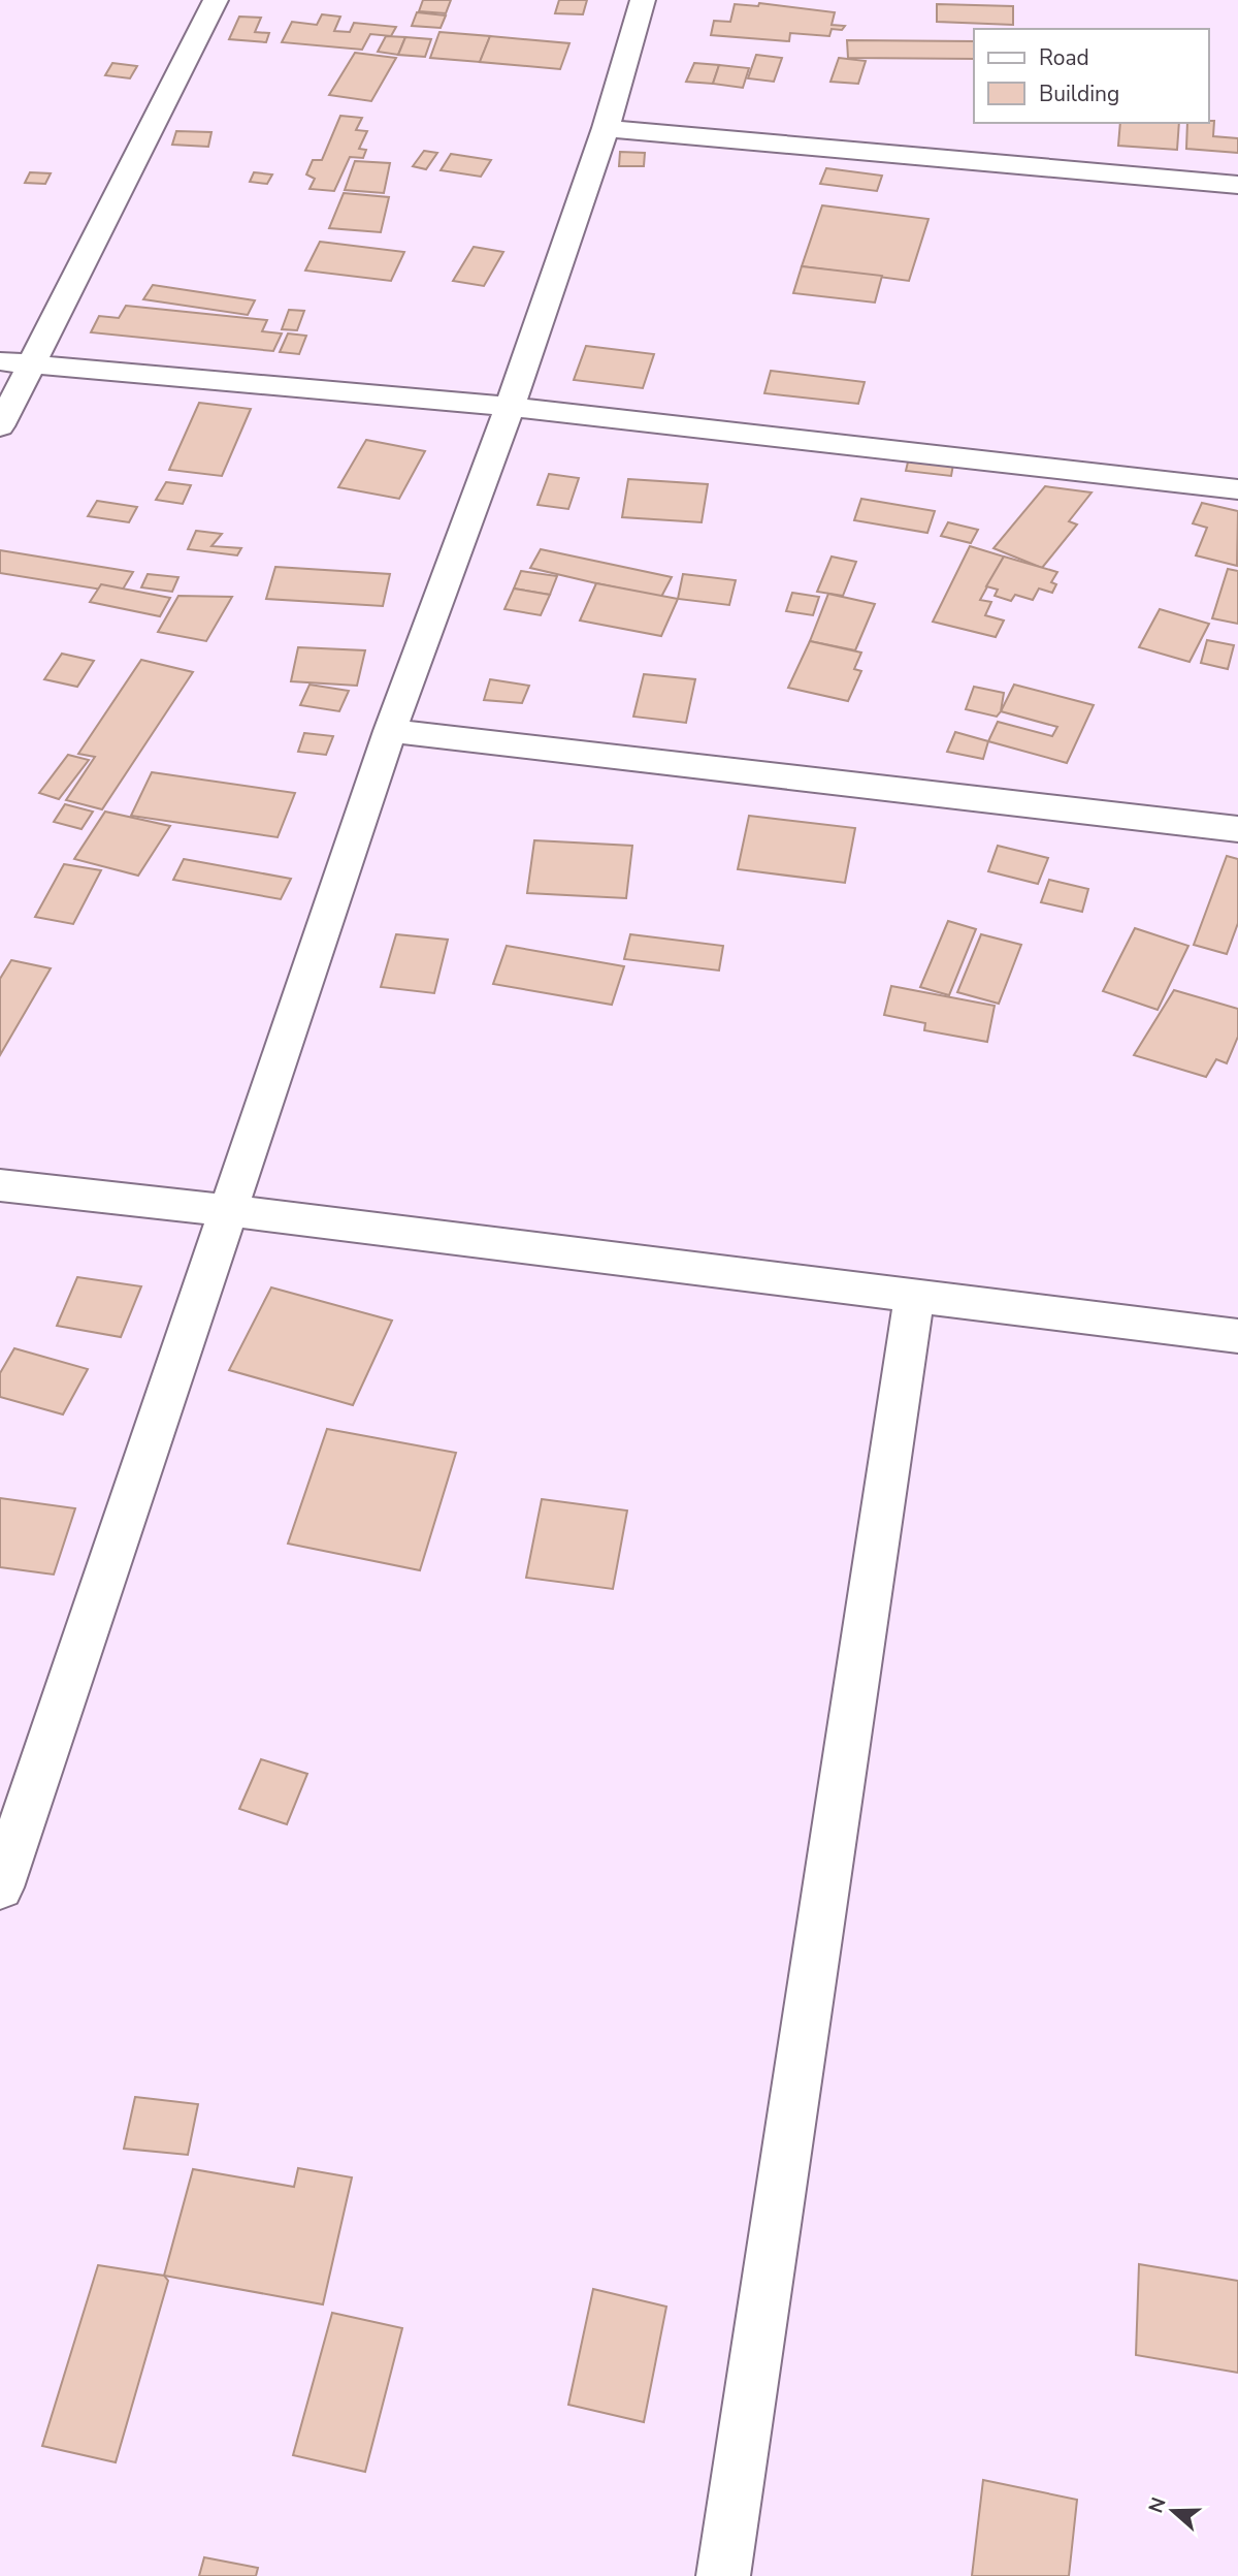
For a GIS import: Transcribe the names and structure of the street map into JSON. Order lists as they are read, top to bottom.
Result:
{
  "legend": ["Road", "Building"],
  "north": "left"
}
